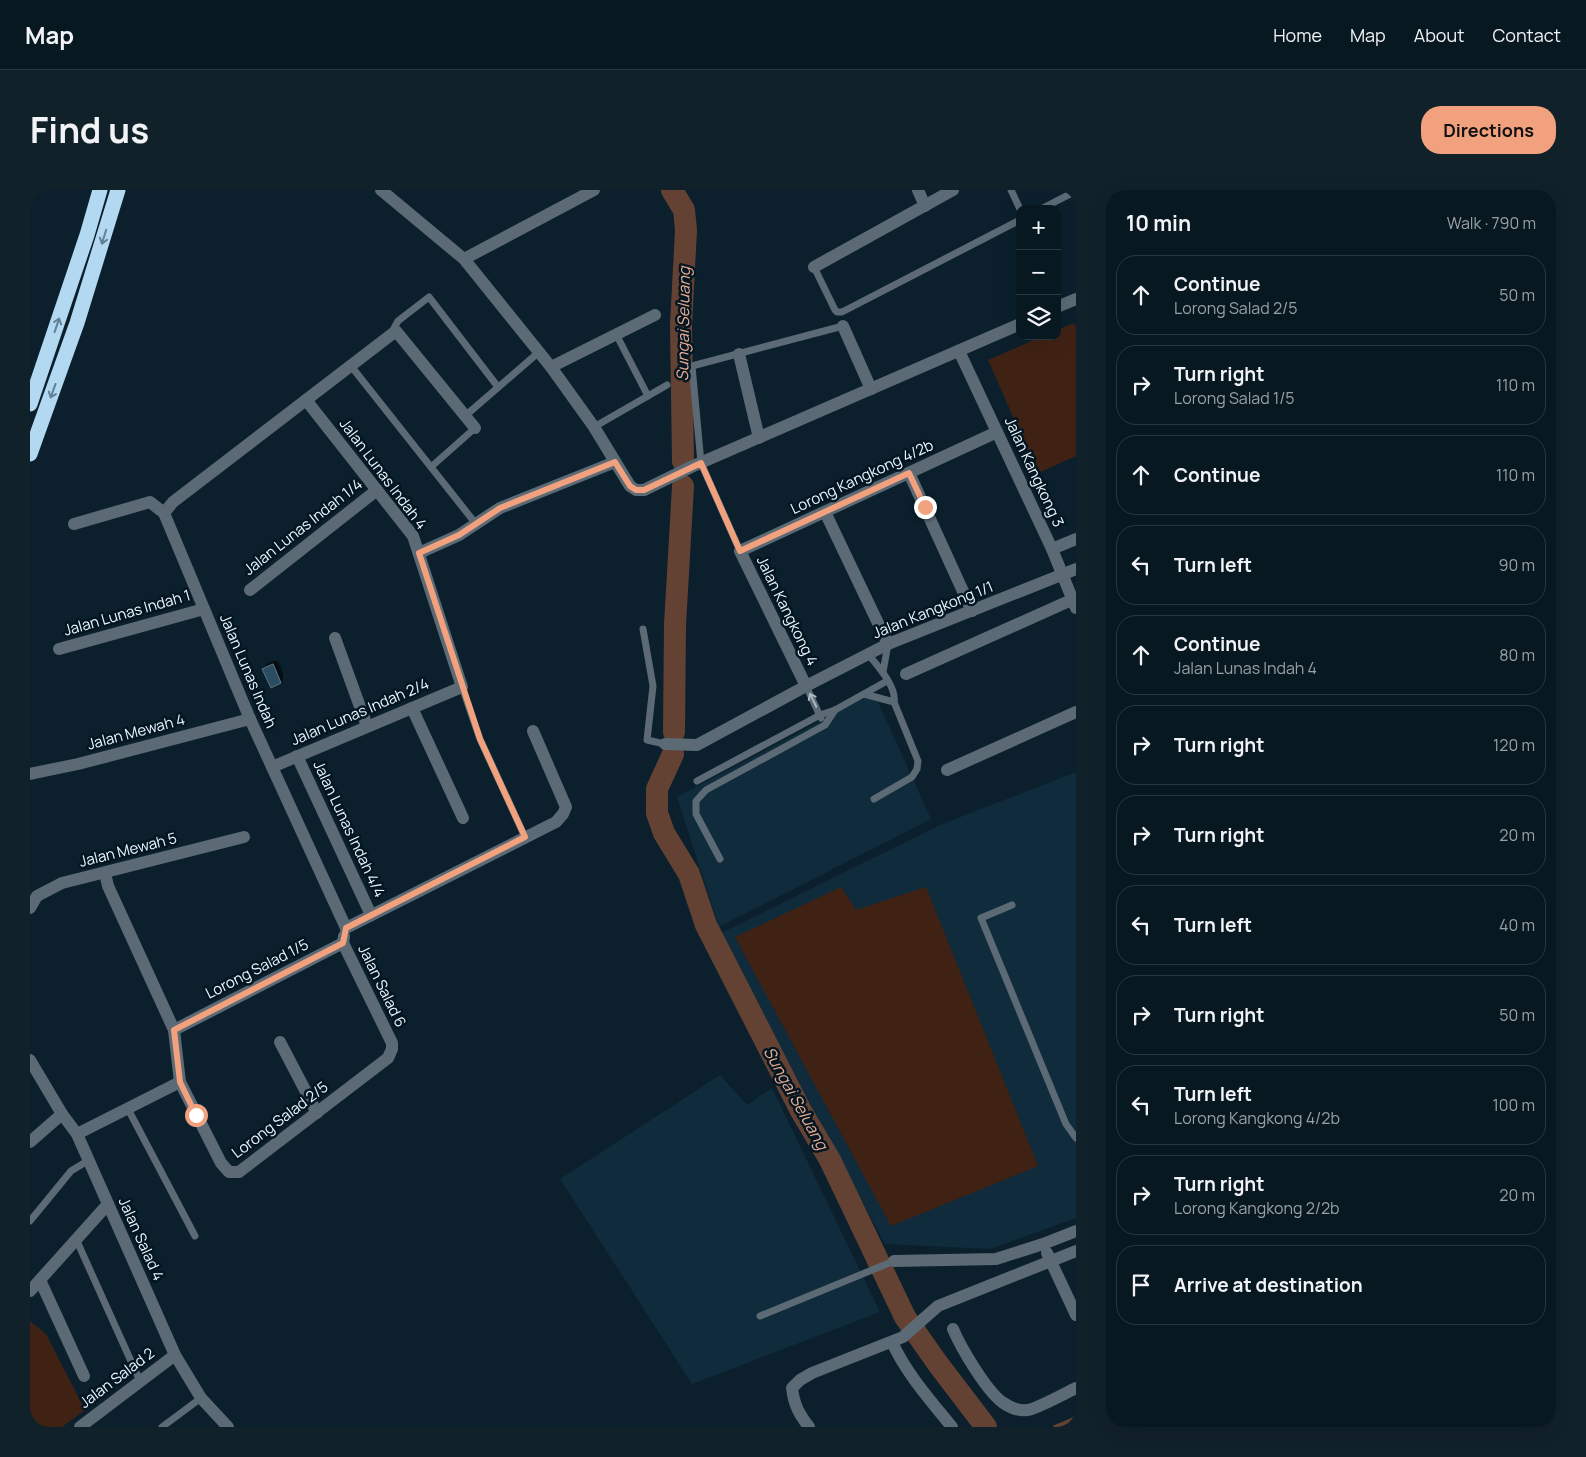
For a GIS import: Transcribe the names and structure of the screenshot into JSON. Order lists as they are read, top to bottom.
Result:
{
  "streets": {
    "street": [
      "Jalan Kangkong 3",
      "Jalan Lunas Indah 4",
      "Lorong Kangkong 4/2b",
      "Jalan Lunas Indah 1/4",
      "Jalan Kangkong 1/1",
      "Jalan Kangkong 4",
      "Jalan Lunas Indah 1",
      "Jalan Lunas Indah",
      "Jalan Lunas Indah 2/4",
      "Jalan Mewah 4",
      "Jalan Lunas Indah 4/4",
      "Jalan Mewah 5",
      "Lorong Salad 1/5",
      "Jalan Salad 6",
      "Lorong Salad 2/5",
      "Jalan Salad 4",
      "Jalan Salad 2"
    ]
  },
  "crossings": [
    ["Jalan Kangkong 3", "Lorong Kangkong 4/2b"],
    ["Jalan Kangkong 3", "Jalan Kangkong 1/1"],
    ["Jalan Lunas Indah 4", "Jalan Lunas Indah 1/4"],
    ["Jalan Lunas Indah 4", "Jalan Lunas Indah 2/4"],
    ["Lorong Kangkong 4/2b", "Jalan Kangkong 4"],
    ["Jalan Kangkong 1/1", "Jalan Kangkong 4"],
    ["Jalan Lunas Indah 1", "Jalan Lunas Indah"],
    ["Jalan Lunas Indah", "Jalan Lunas Indah 2/4"],
    ["Jalan Lunas Indah", "Jalan Mewah 4"],
    ["Jalan Lunas Indah 2/4", "Jalan Lunas Indah 4/4"],
    ["Jalan Mewah 5", "Lorong Salad 2/5"],
    ["Lorong Salad 1/5", "Jalan Salad 6"],
    ["Lorong Salad 1/5", "Lorong Salad 2/5"],
    ["Jalan Salad 6", "Lorong Salad 2/5"],
    ["Jalan Salad 4", "Jalan Salad 2"]
  ],
  "water": ["Sungai Seluang"],
  "page": {
    "header": "Map",
    "nav": [
      "Home",
      "Map",
      "About",
      "Contact"
    ],
    "title": "Find us",
    "buttons": "Directions",
    "heading": ["10 min", "Walk · 790 m"],
    "map_buttons": ["+", "−"],
    "list": [
      ["Continue", "Lorong Salad 2/5", "50 m"],
      ["Turn right", "Lorong Salad 1/5", "110 m"],
      ["Continue", "110 m"],
      ["Turn left", "90 m"],
      ["Continue", "Jalan Lunas Indah 4", "80 m"],
      ["Turn right", "120 m"],
      ["Turn right", "20 m"],
      ["Turn left", "40 m"],
      ["Turn right", "50 m"],
      ["Turn left", "Lorong Kangkong 4/2b", "100 m"],
      ["Turn right", "Lorong Kangkong 2/2b", "20 m"],
      "Arrive at destination"
    ]
  }
}
